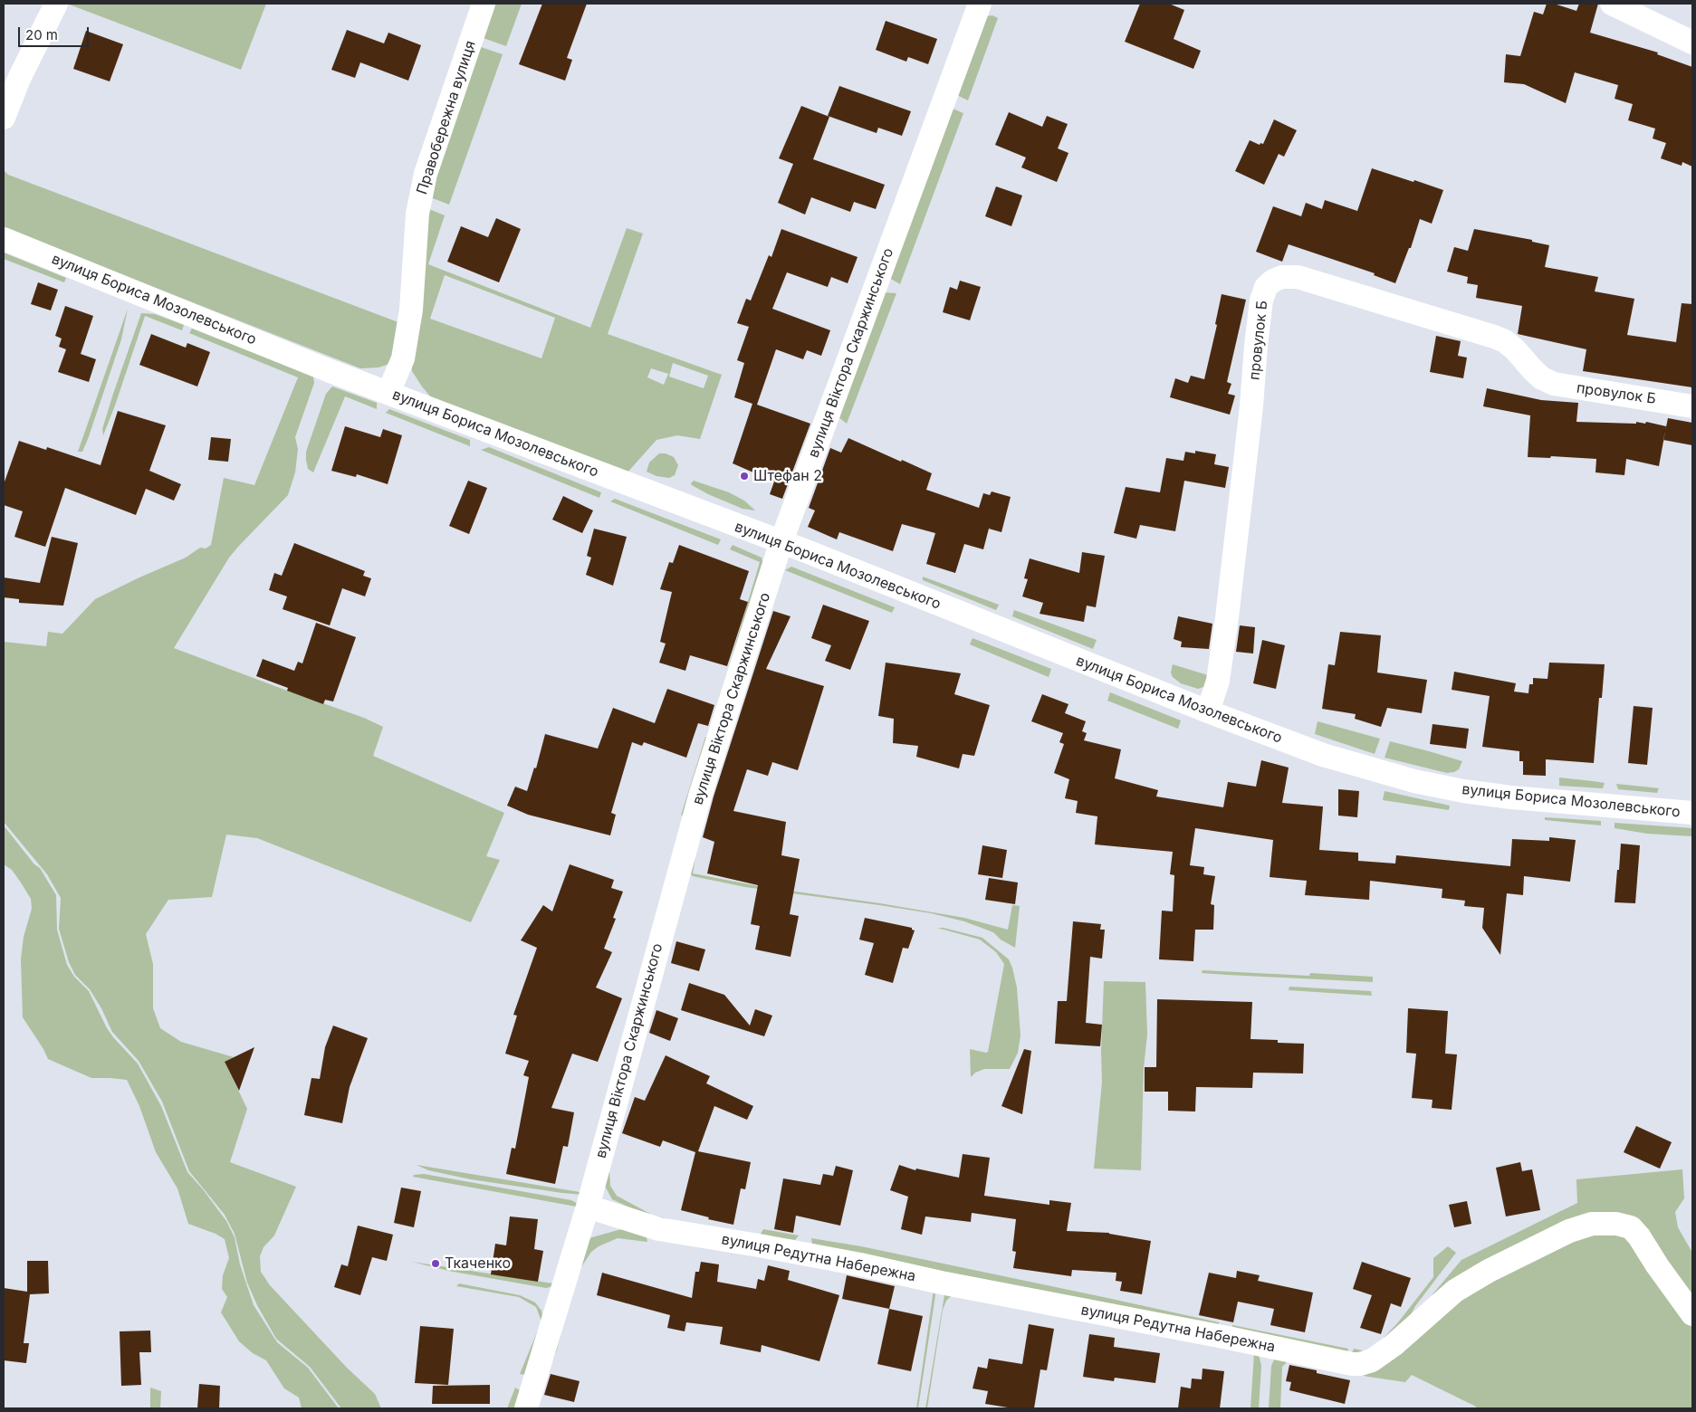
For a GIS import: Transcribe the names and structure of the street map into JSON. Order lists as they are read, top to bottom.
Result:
{
  "streets": {
    "street": [
      "Правобережна вулиця",
      "вулиця Бориса Мозолевського",
      "провулок Б",
      "вулиця Віктора Скаржинського",
      "вулиця Редутна Набережна"
    ]
  },
  "crossings": [
    ["Правобережна вулиця", "вулиця Бориса Мозолевського"],
    ["вулиця Бориса Мозолевського", "провулок Б"],
    ["вулиця Бориса Мозолевського", "вулиця Віктора Скаржинського"],
    ["вулиця Віктора Скаржинського", "вулиця Редутна Набережна"]
  ],
  "places": ["Штефан 2", "Ткаченко"],
  "scale_bar": "20 m"
}
